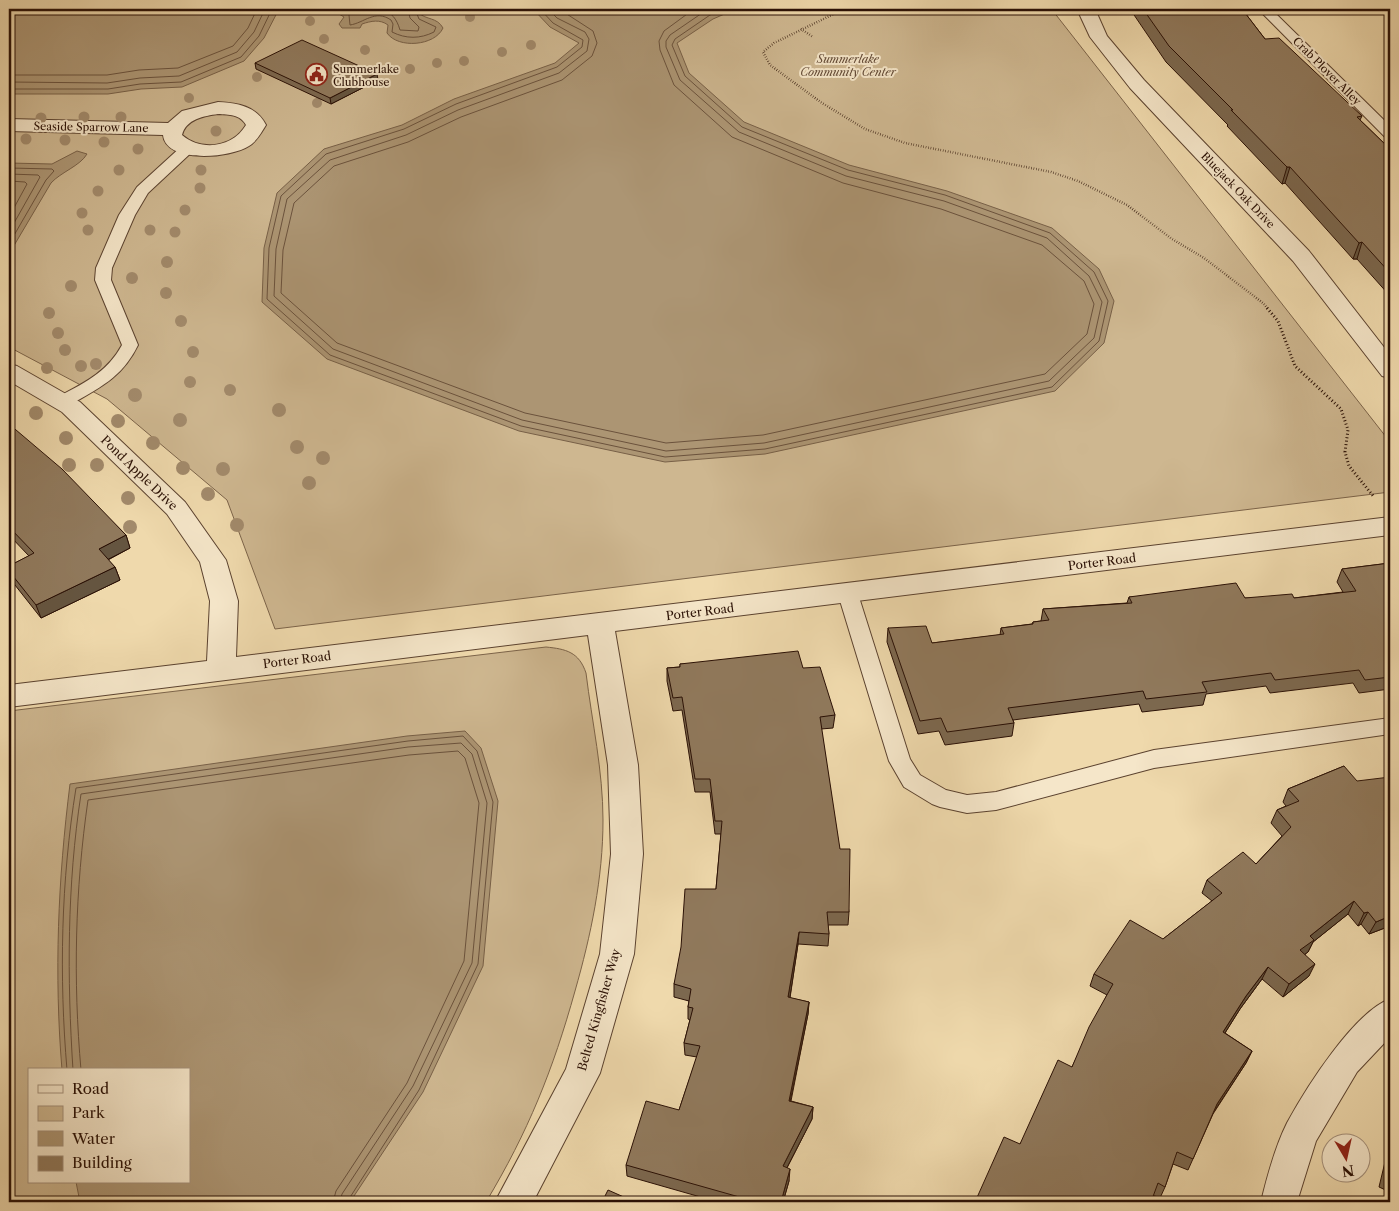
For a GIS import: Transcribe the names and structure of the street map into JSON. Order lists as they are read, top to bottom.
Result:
{
  "streets": {
    "street": [
      "Seaside Sparrow Lane",
      "Bluejack Oak Drive",
      "Pond Apple Drive",
      "Porter Road",
      "Belted Kingfisher Way"
    ],
    "lane": ["Crab Plover Alley"]
  },
  "crossings": [
    ["Pond Apple Drive", "Porter Road"],
    ["Porter Road", "Belted Kingfisher Way"]
  ],
  "parks": ["Summerlake Community Center"],
  "places": {
    "public building": ["Summerlake Clubhouse"]
  },
  "legend": [
    "Road",
    "Park",
    "Water",
    "Building"
  ],
  "north": "bottom"
}
